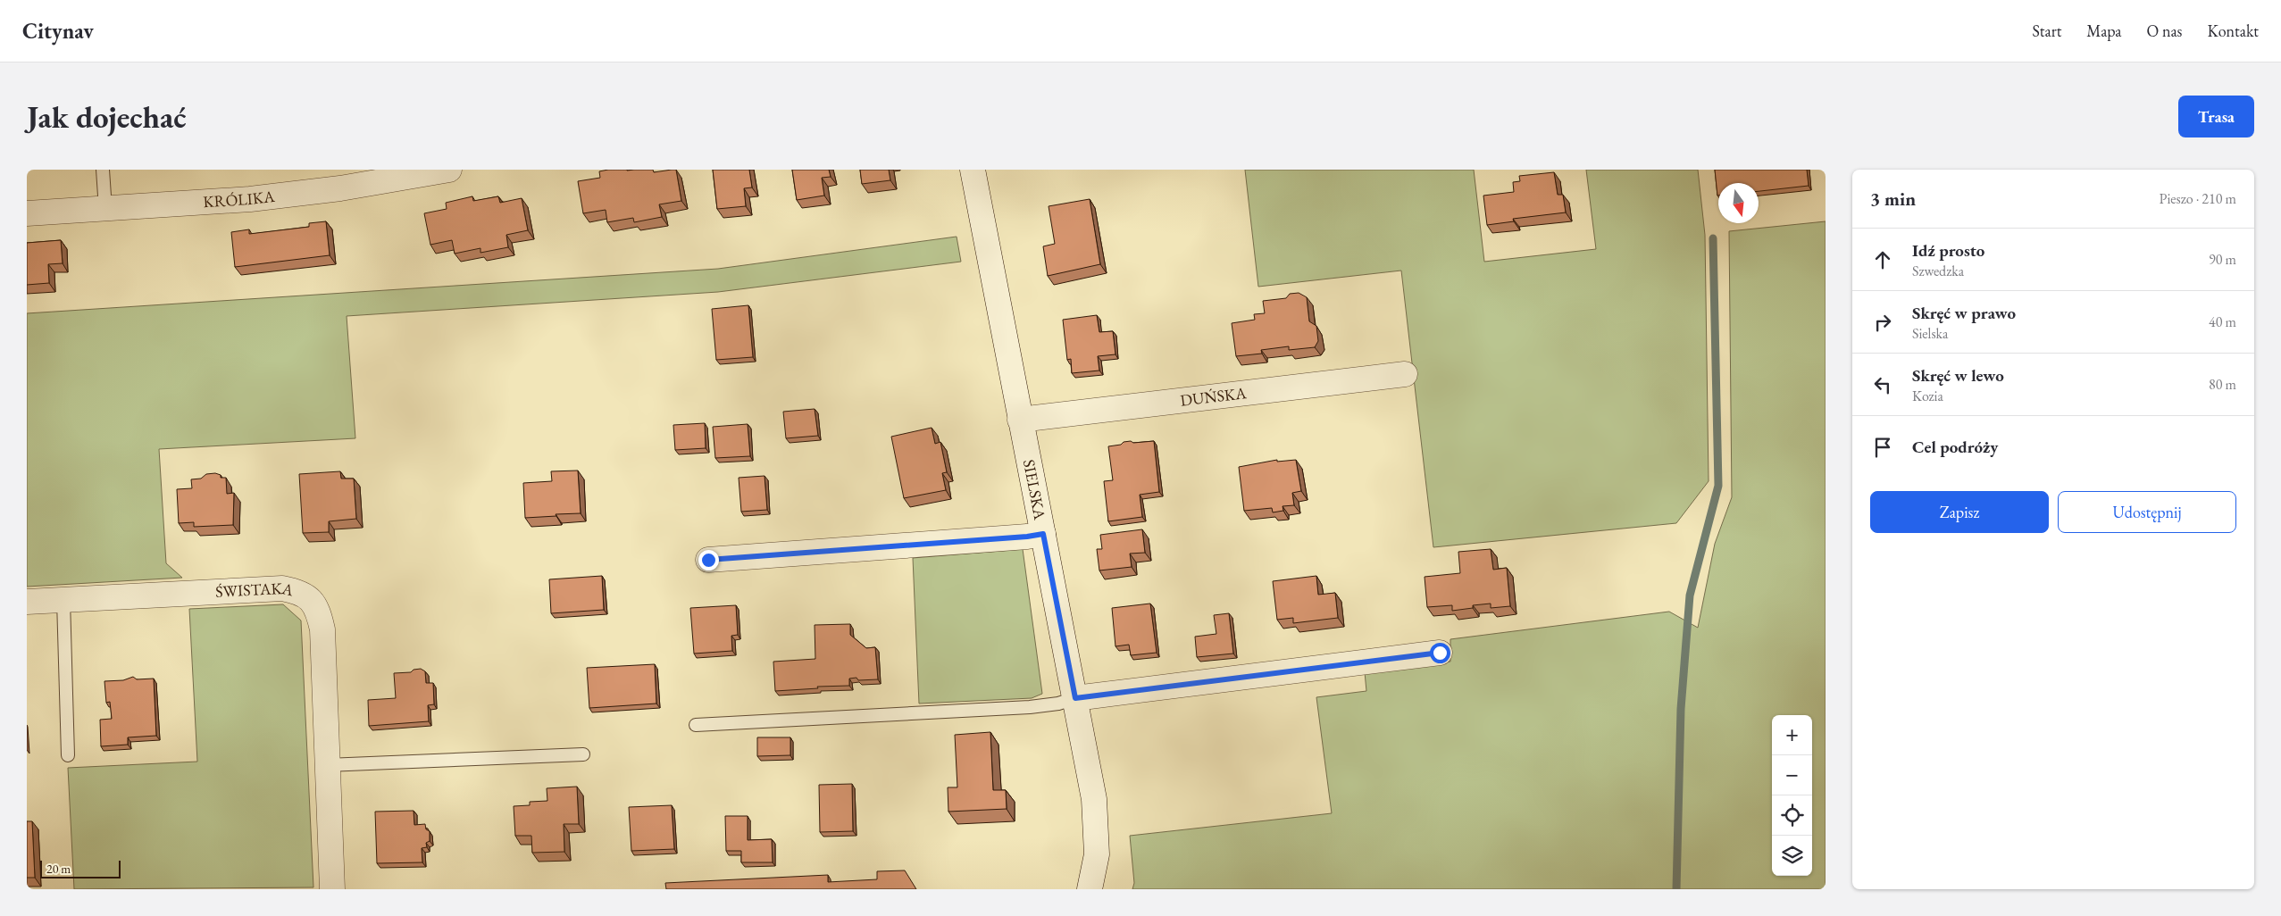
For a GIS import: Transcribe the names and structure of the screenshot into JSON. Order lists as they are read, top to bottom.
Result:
{
  "streets": {
    "street": [
      "KRÓLIKA",
      "DUŃSKA",
      "SIELSKA",
      "ŚWISTAKA"
    ]
  },
  "crossings": [
    ["DUŃSKA", "SIELSKA"]
  ],
  "scale_bar": "20 m",
  "north": "bottom",
  "page": {
    "header": "Citynav",
    "nav": [
      "Start",
      "Mapa",
      "O nas",
      "Kontakt"
    ],
    "buttons": [
      "Trasa",
      ["Zapisz", "Udostępnij"]
    ],
    "title": "Jak dojechać",
    "heading": ["3 min", "Pieszo · 210 m"],
    "list": [
      ["Idź prosto", "Szwedzka", "90 m"],
      ["Skręć w prawo", "Sielska", "40 m"],
      ["Skręć w lewo", "Kozia", "80 m"],
      "Cel podróży"
    ],
    "map_buttons": ["+", "−"],
    "scale": "20 m"
  }
}
